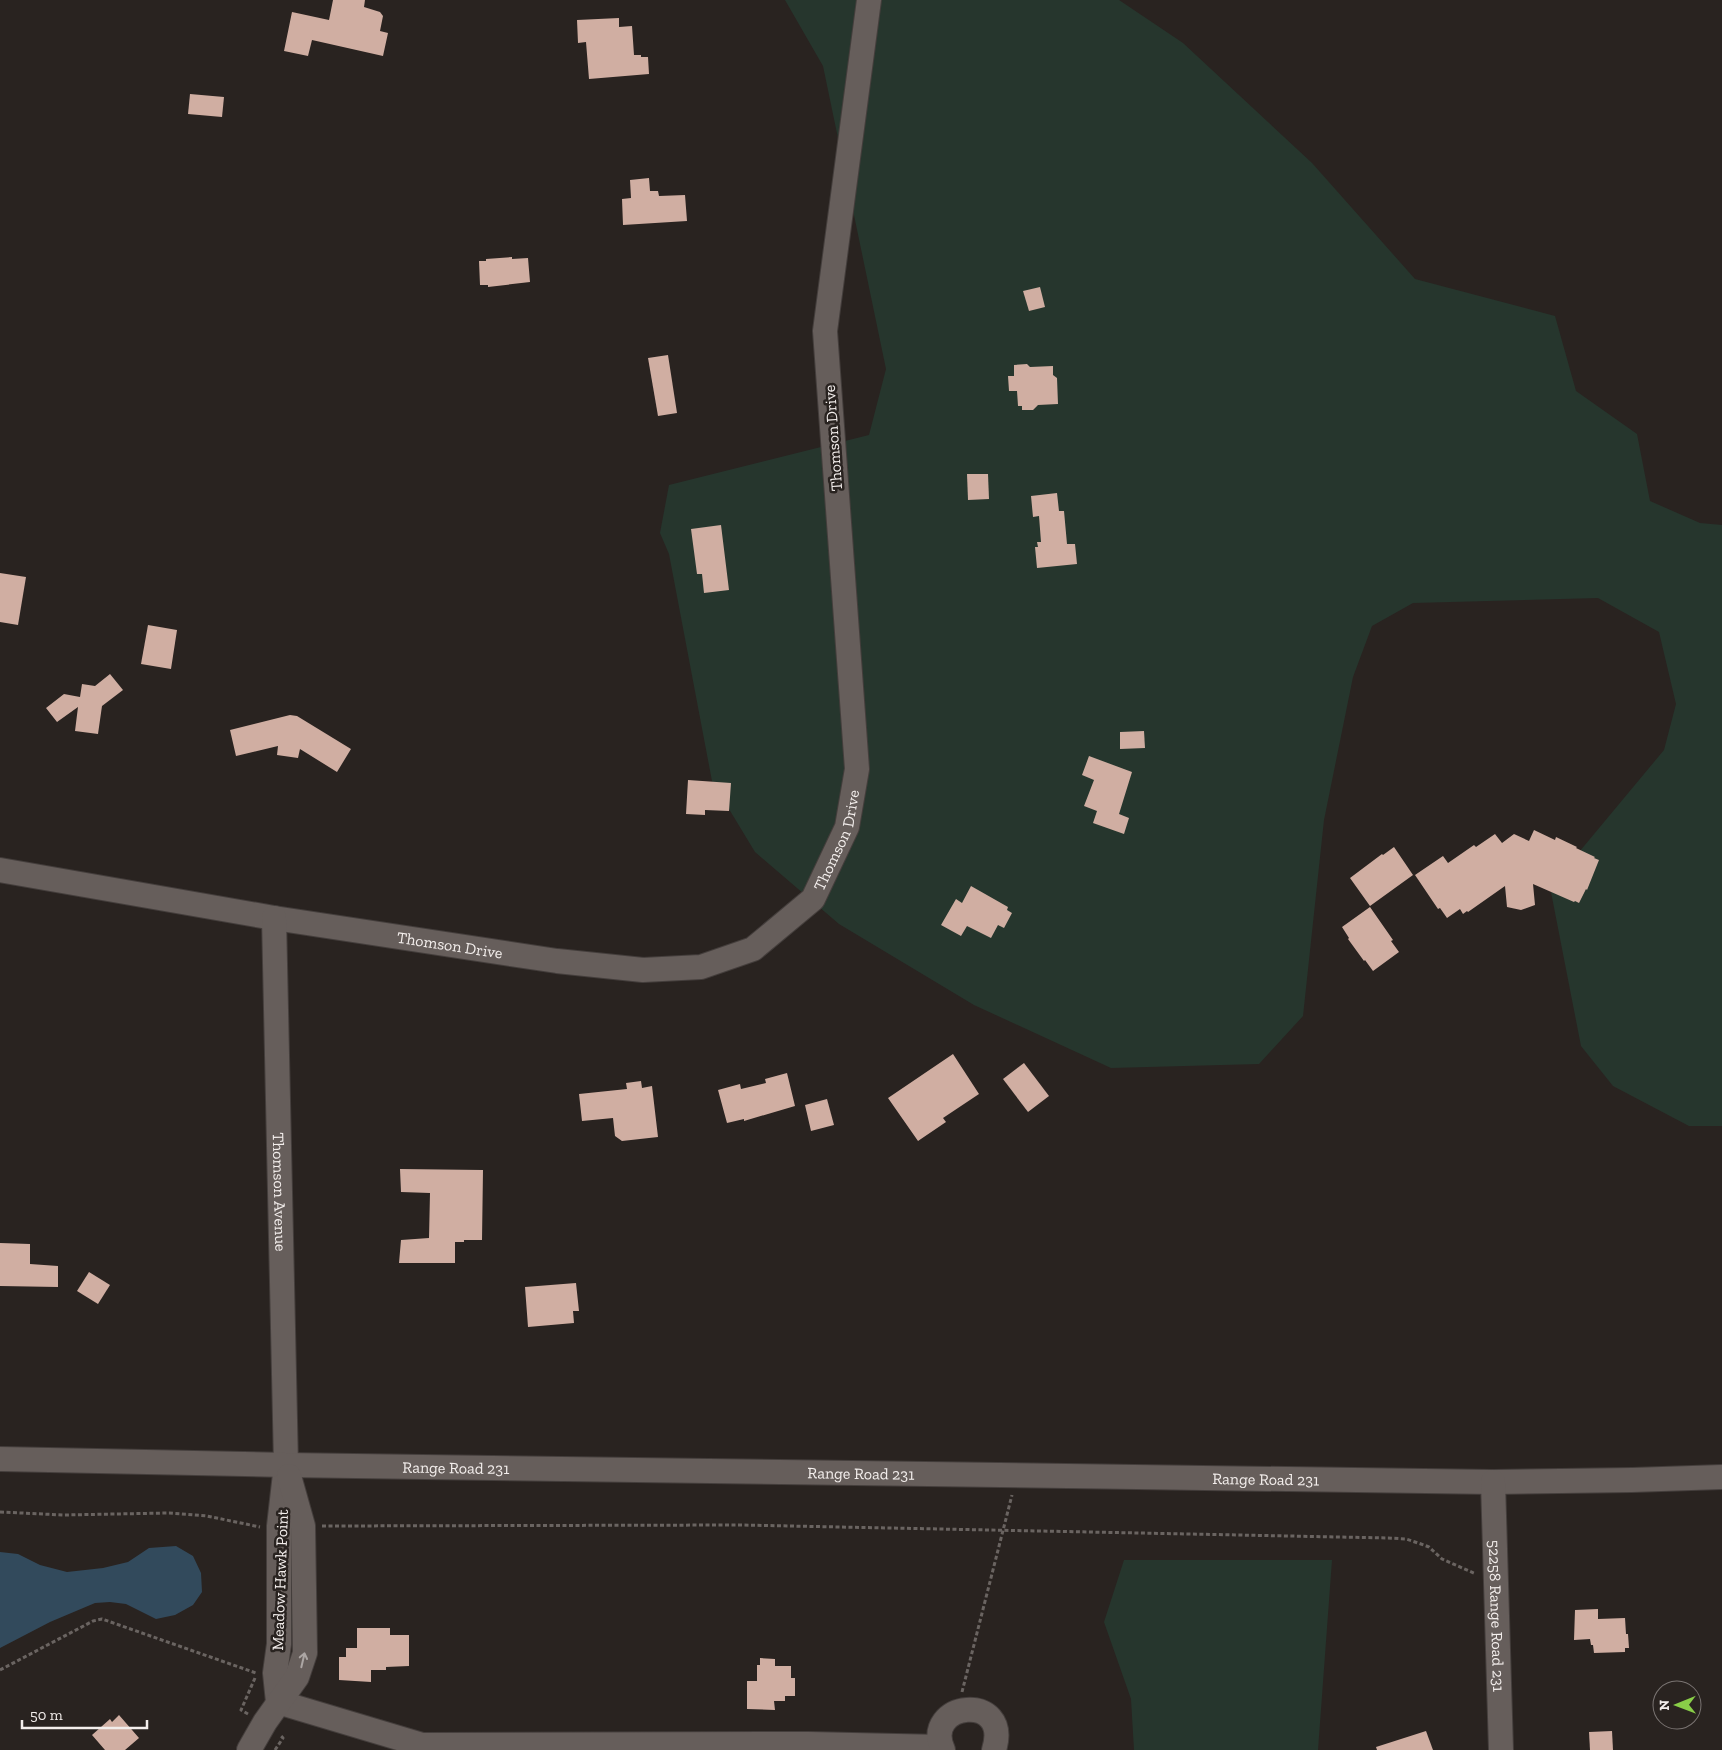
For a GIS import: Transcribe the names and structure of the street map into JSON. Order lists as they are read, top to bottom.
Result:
{
  "streets": {
    "street": [
      "Thomson Drive",
      "Thomson Avenue",
      "Range Road 231",
      "Meadow Hawk Point",
      "52258 Range Road 231"
    ]
  },
  "crossings": [
    ["Thomson Drive", "Thomson Avenue"],
    ["Thomson Avenue", "Range Road 231"],
    ["Thomson Avenue", "Meadow Hawk Point"],
    ["Range Road 231", "Meadow Hawk Point"],
    ["Range Road 231", "52258 Range Road 231"]
  ],
  "scale_bar": "50 m",
  "north": "left"
}
